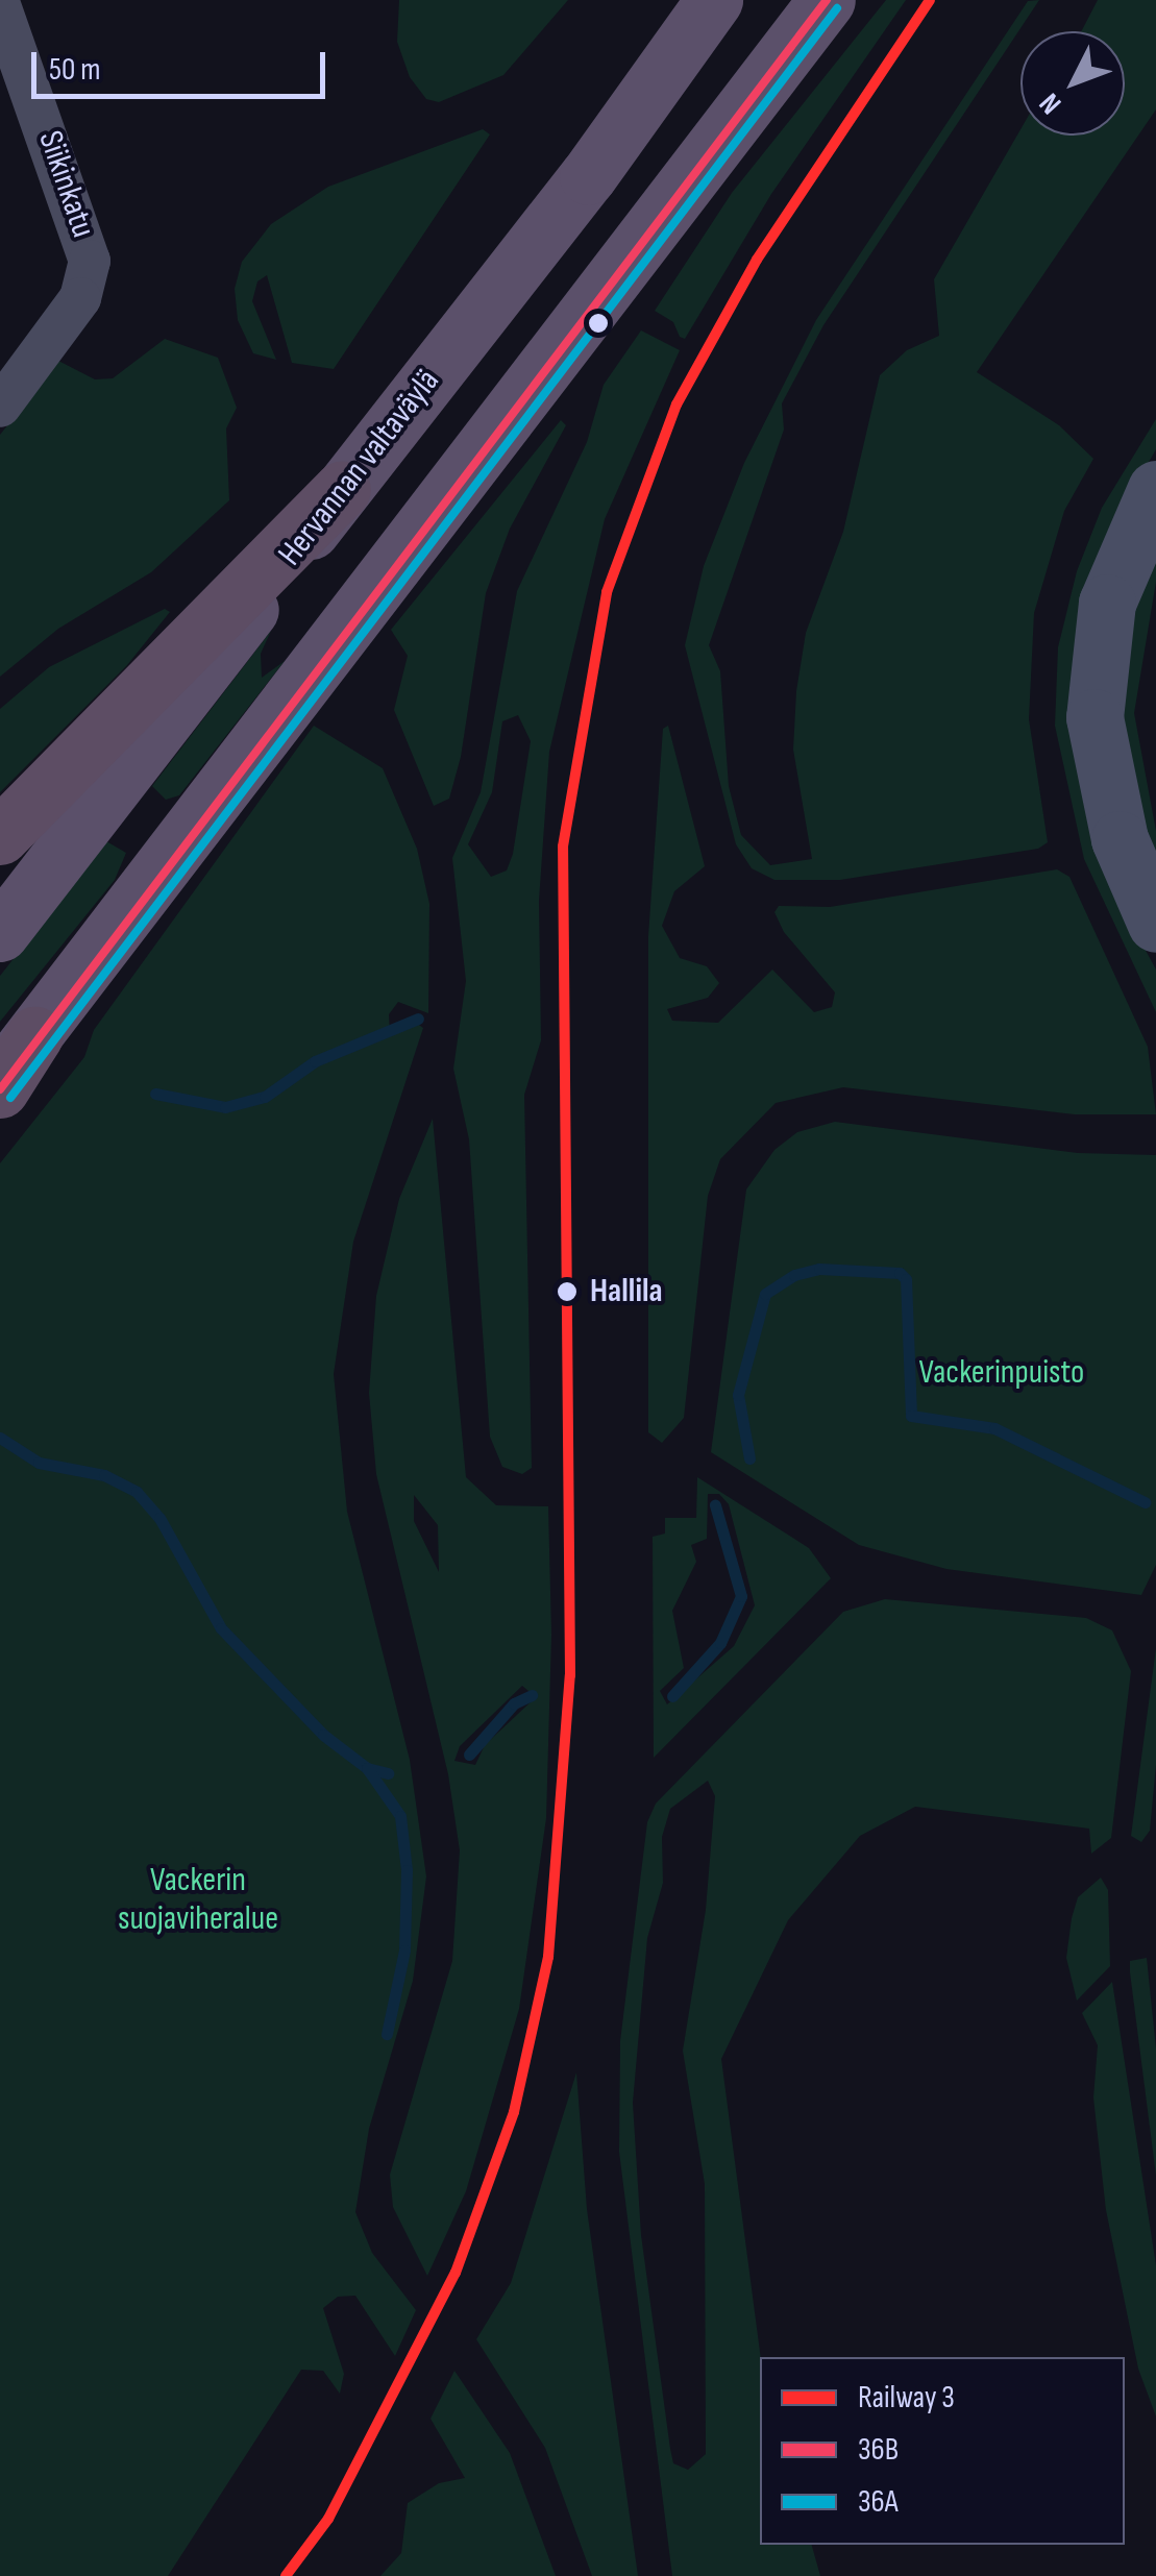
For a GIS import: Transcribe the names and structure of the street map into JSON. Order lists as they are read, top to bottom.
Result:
{
  "streets": {
    "highway": ["Hervannan valtaväylä"],
    "street": ["Siikinkatu"]
  },
  "parks": ["Vackerinpuisto", "Vackerin suojaviheralue"],
  "places": ["Hallila"],
  "lines": ["rail line 3", "transit line 36B", "transit line 36A"],
  "legend": ["Railway 3", "36B", "36A"],
  "scale_bar": "50 m",
  "north": "bottom left"
}
